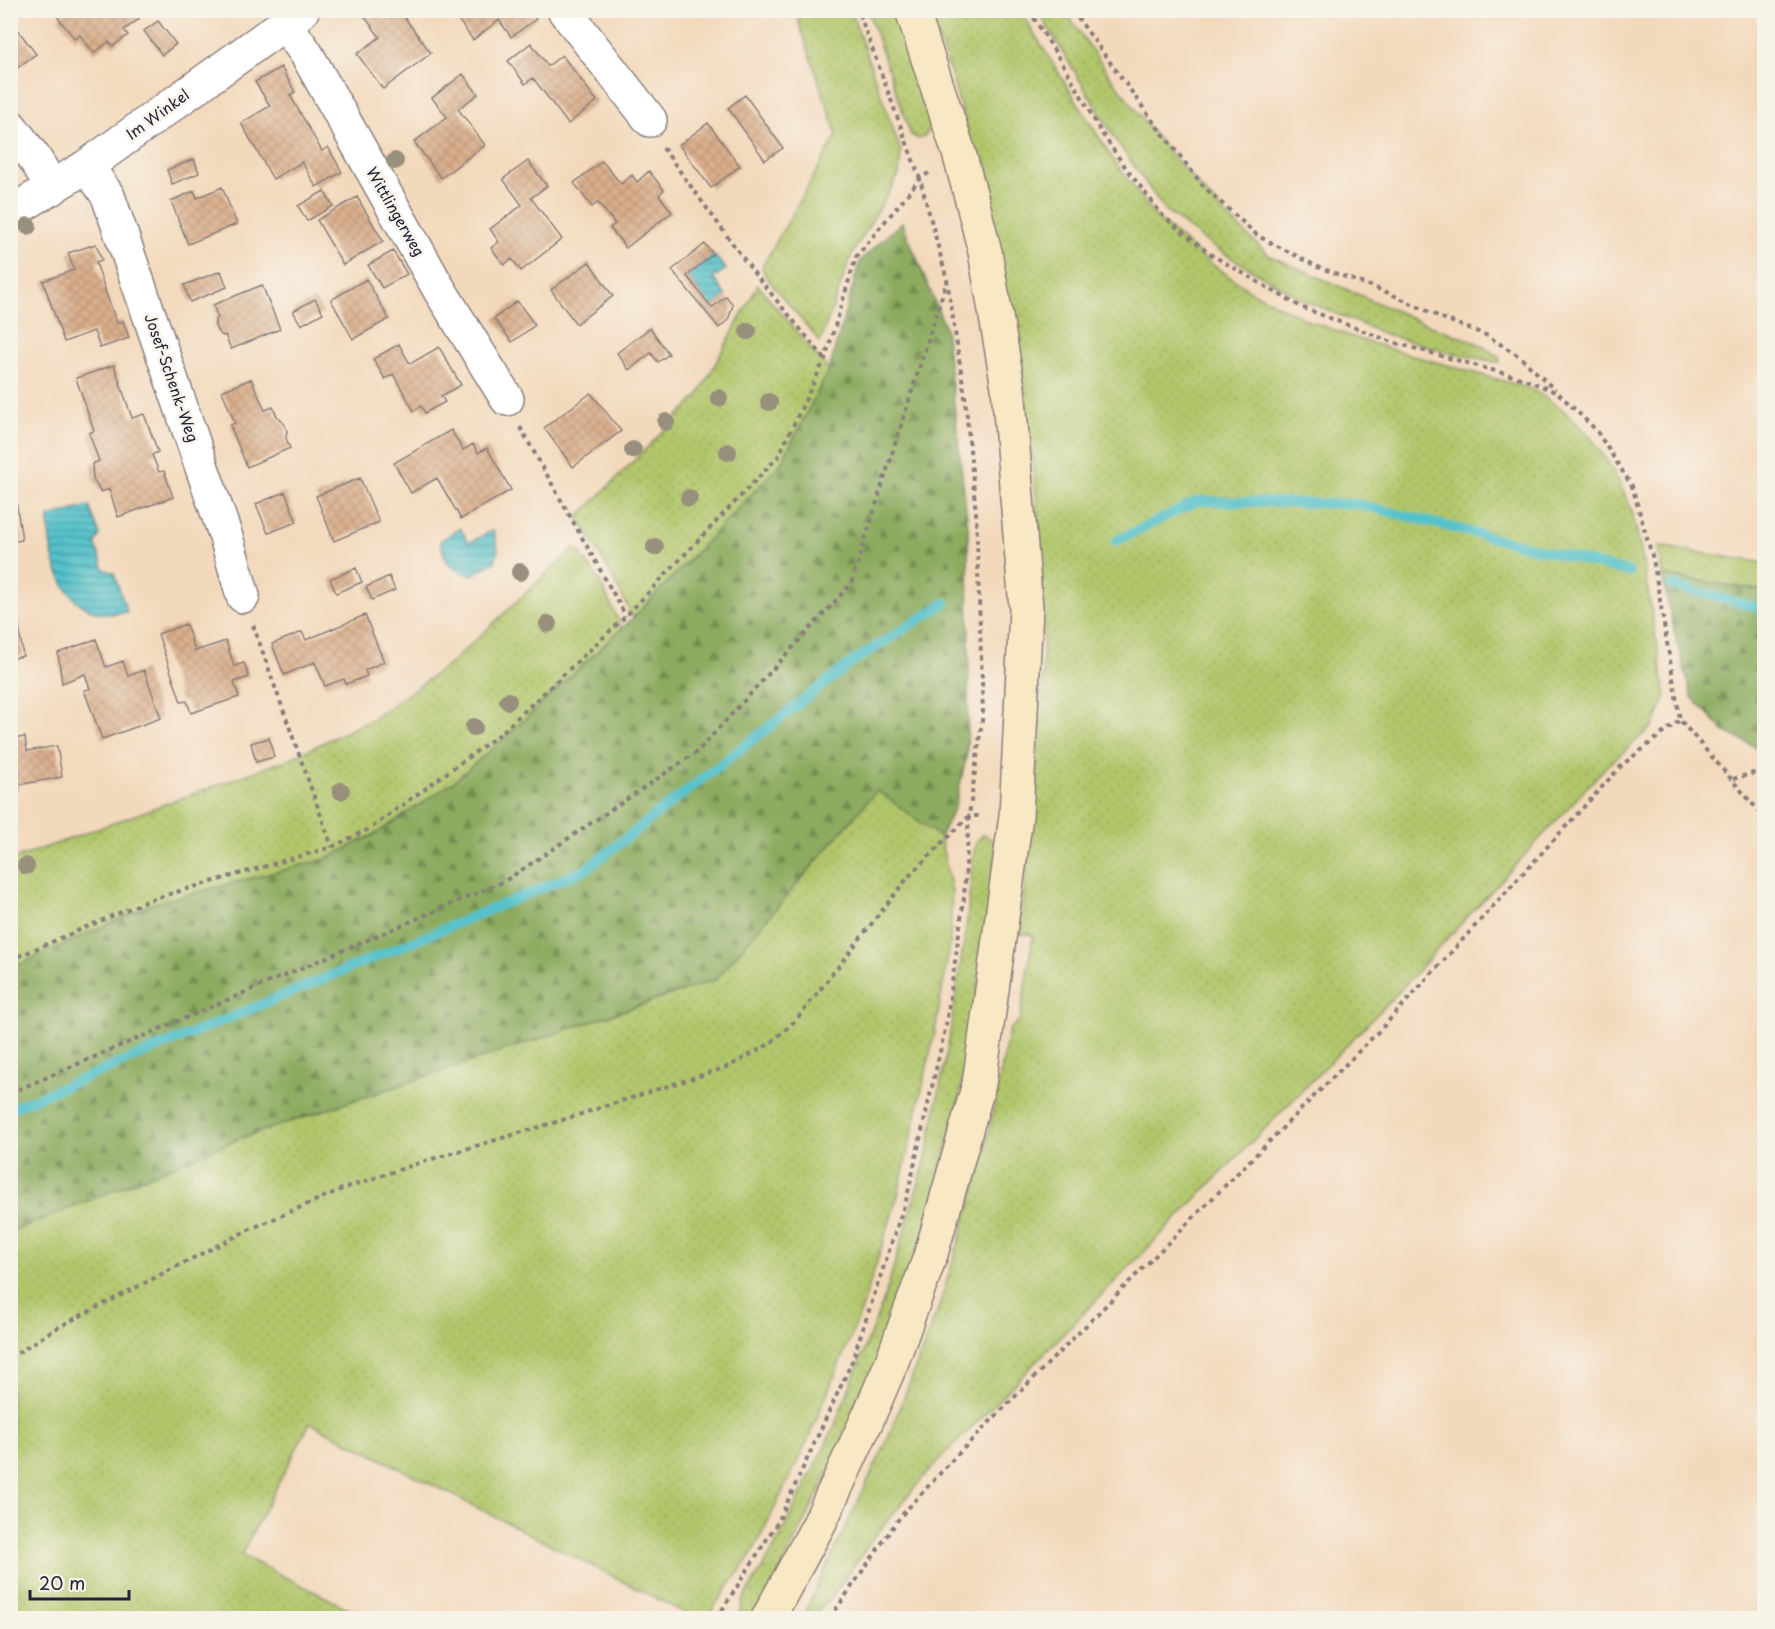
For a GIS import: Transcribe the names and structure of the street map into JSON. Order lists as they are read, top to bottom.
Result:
{
  "streets": {
    "street": ["Im Winkel", "Wittlingerweg", "Josef-Schenk-Weg"]
  },
  "crossings": [
    ["Im Winkel", "Wittlingerweg"],
    ["Im Winkel", "Josef-Schenk-Weg"]
  ],
  "scale_bar": "20 m"
}
